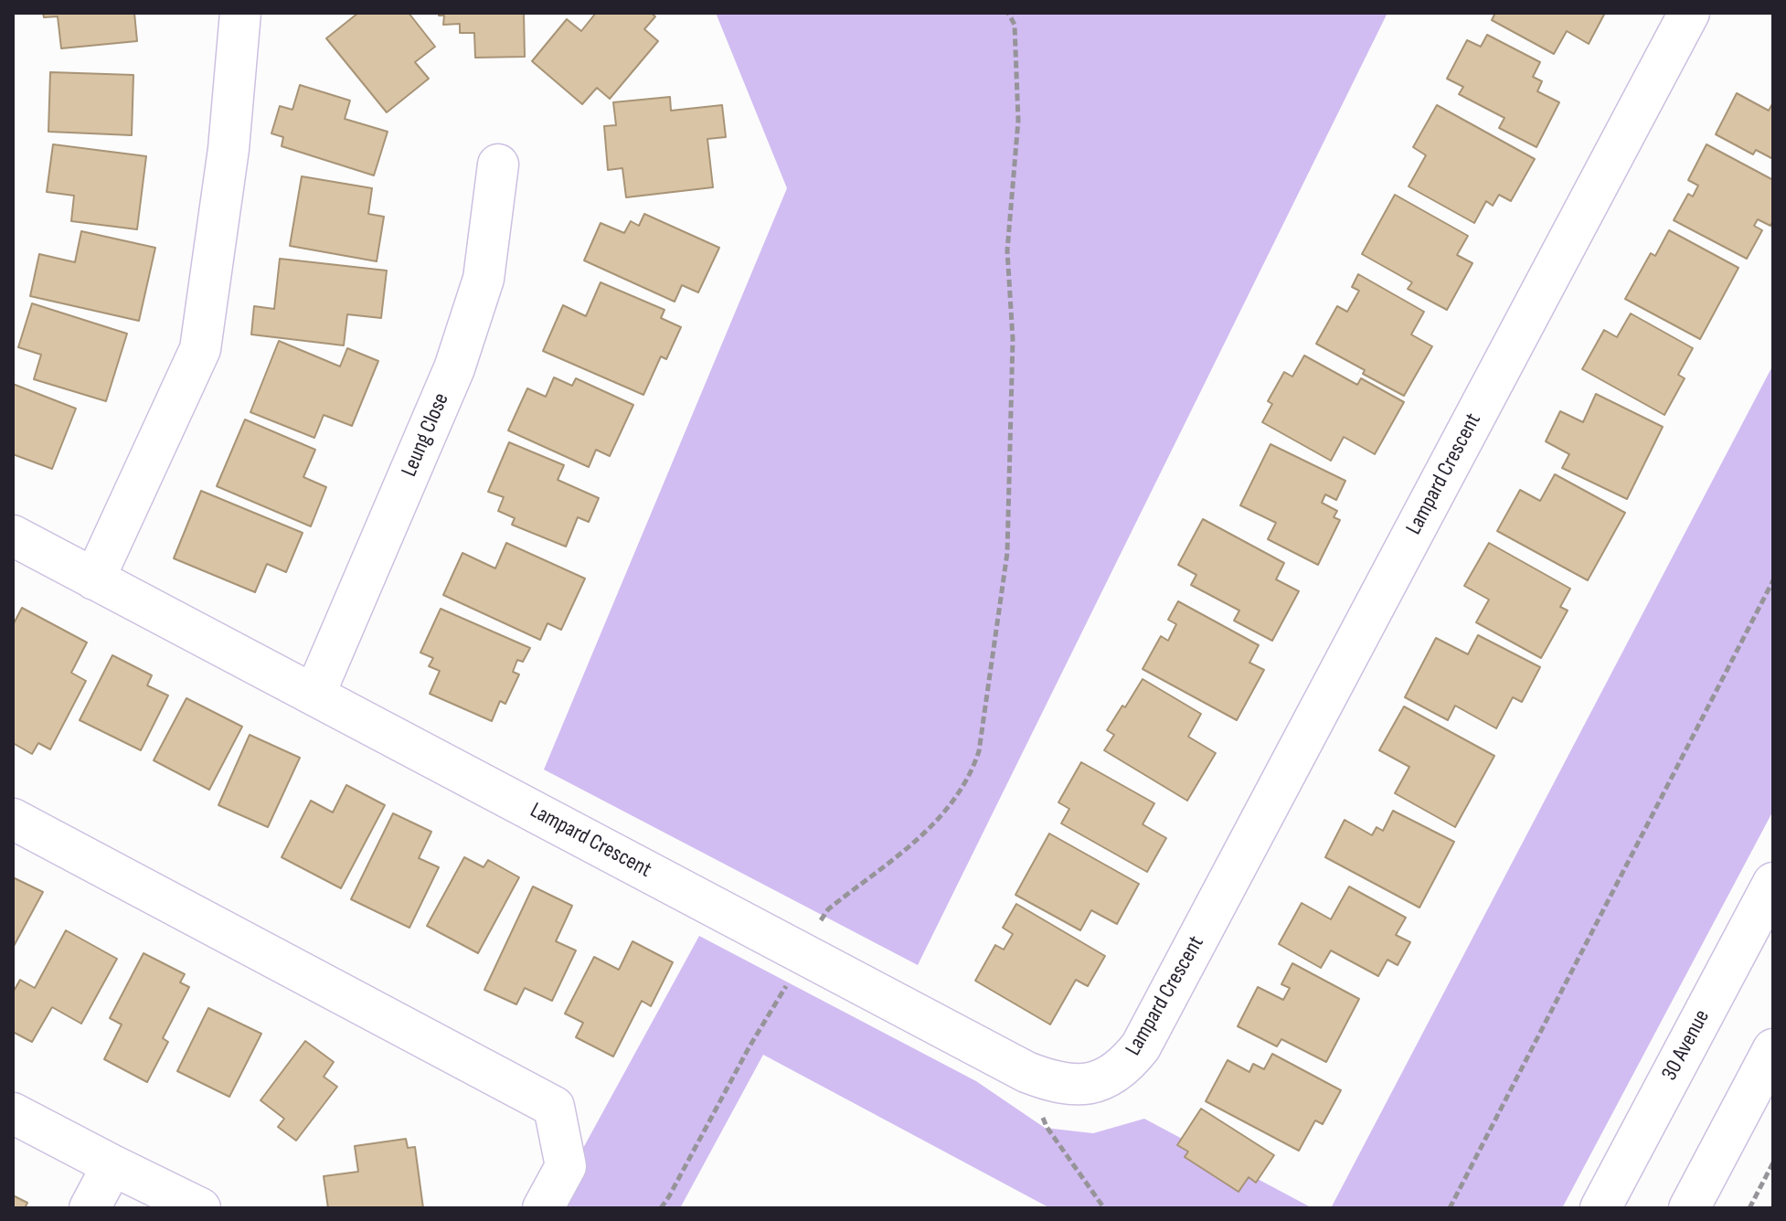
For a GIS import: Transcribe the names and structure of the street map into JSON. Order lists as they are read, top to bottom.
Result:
{
  "streets": {
    "street": ["Leung Close", "Lampard Crescent", "30 Avenue"]
  },
  "crossings": [
    ["Leung Close", "Lampard Crescent"]
  ]
}
